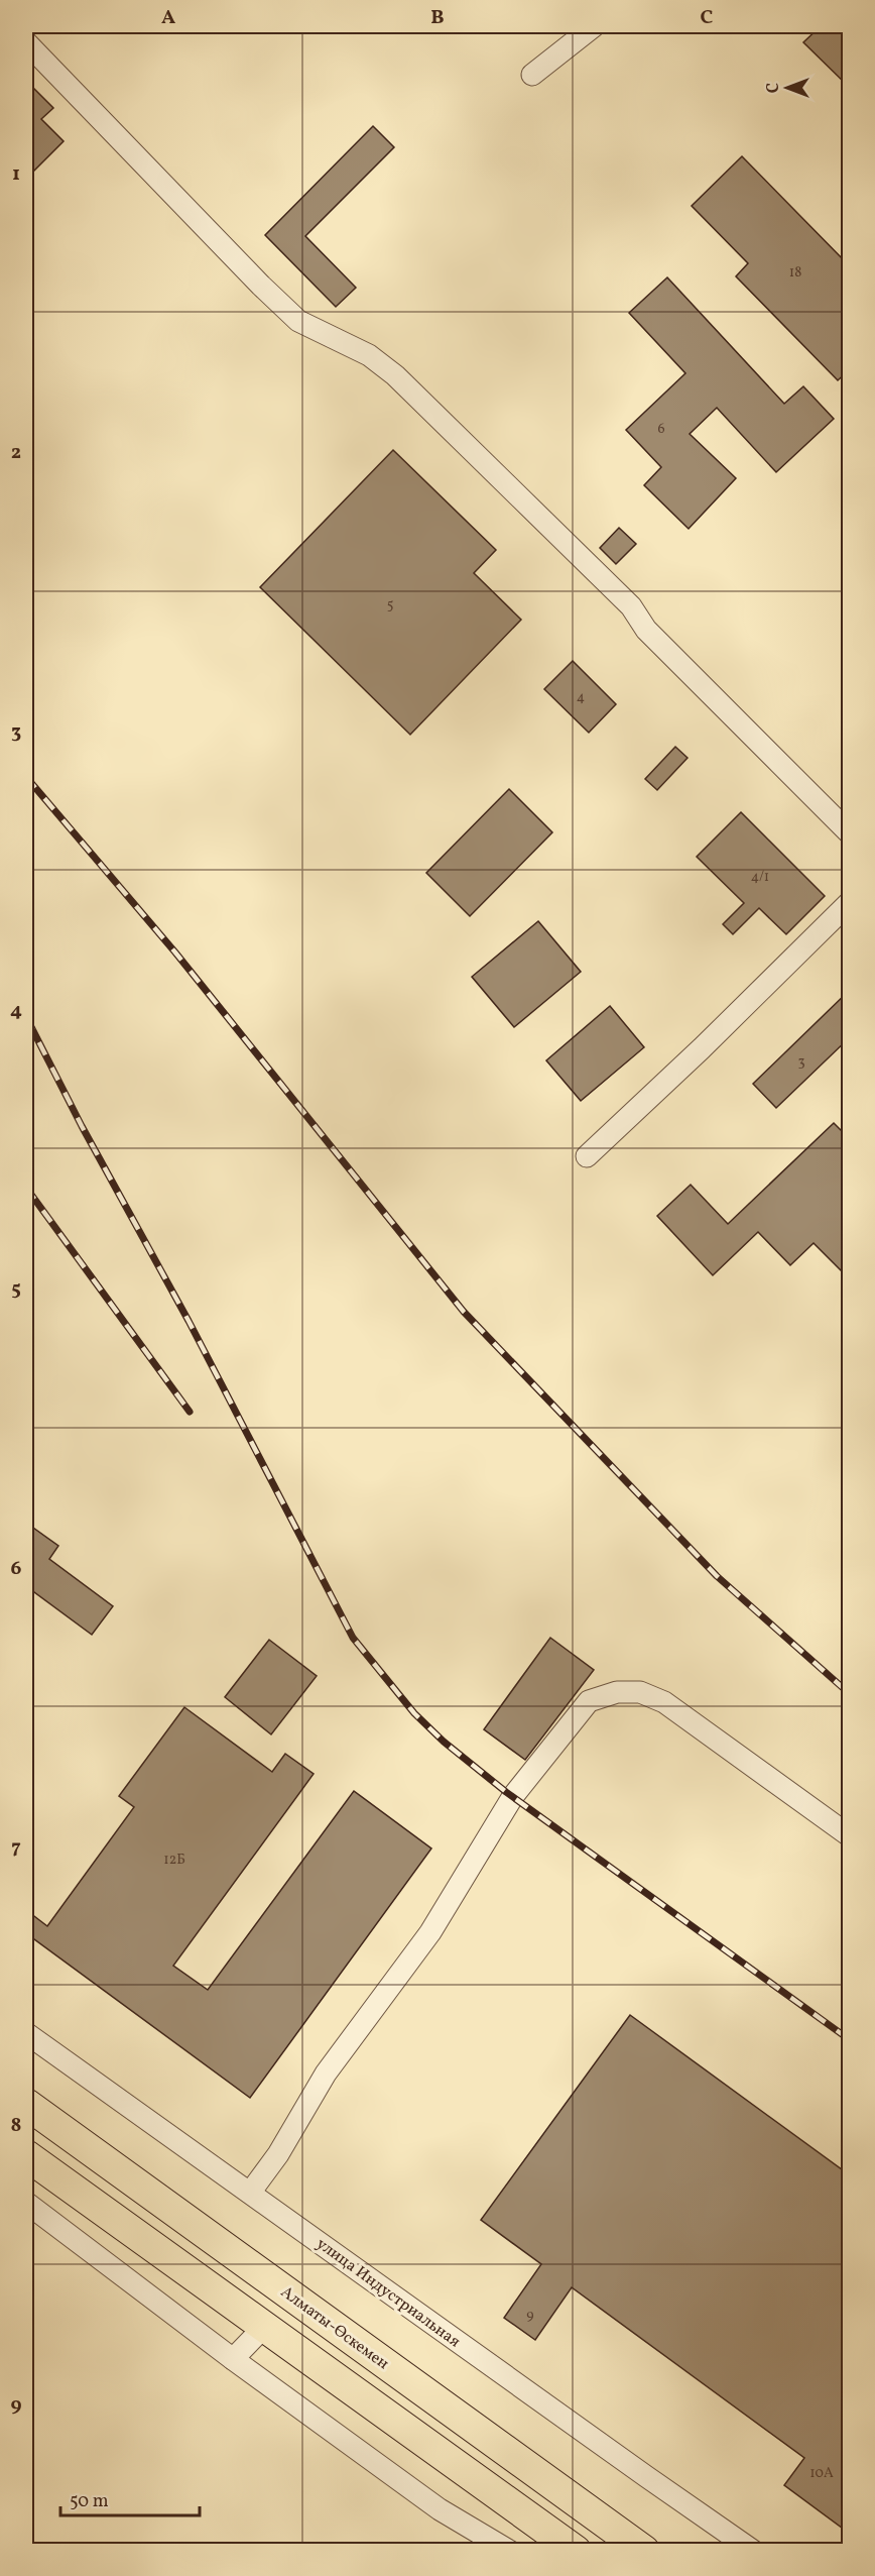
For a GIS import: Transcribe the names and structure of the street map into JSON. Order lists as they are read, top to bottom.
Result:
{
  "streets": {
    "highway": ["Алматы-Өскемен"],
    "street": ["улица Индустриальная"]
  },
  "house_numbers": [
    "18",
    "6",
    "5",
    "4",
    "4/1",
    "3",
    "12Б",
    "9",
    "10А"
  ],
  "scale_bar": "50 m",
  "north": "left",
  "grid": {
    "columns": ["A", "B", "C"],
    "rows": [
      "1",
      "2",
      "3",
      "4",
      "5",
      "6",
      "7",
      "8",
      "9"
    ]
  }
}
